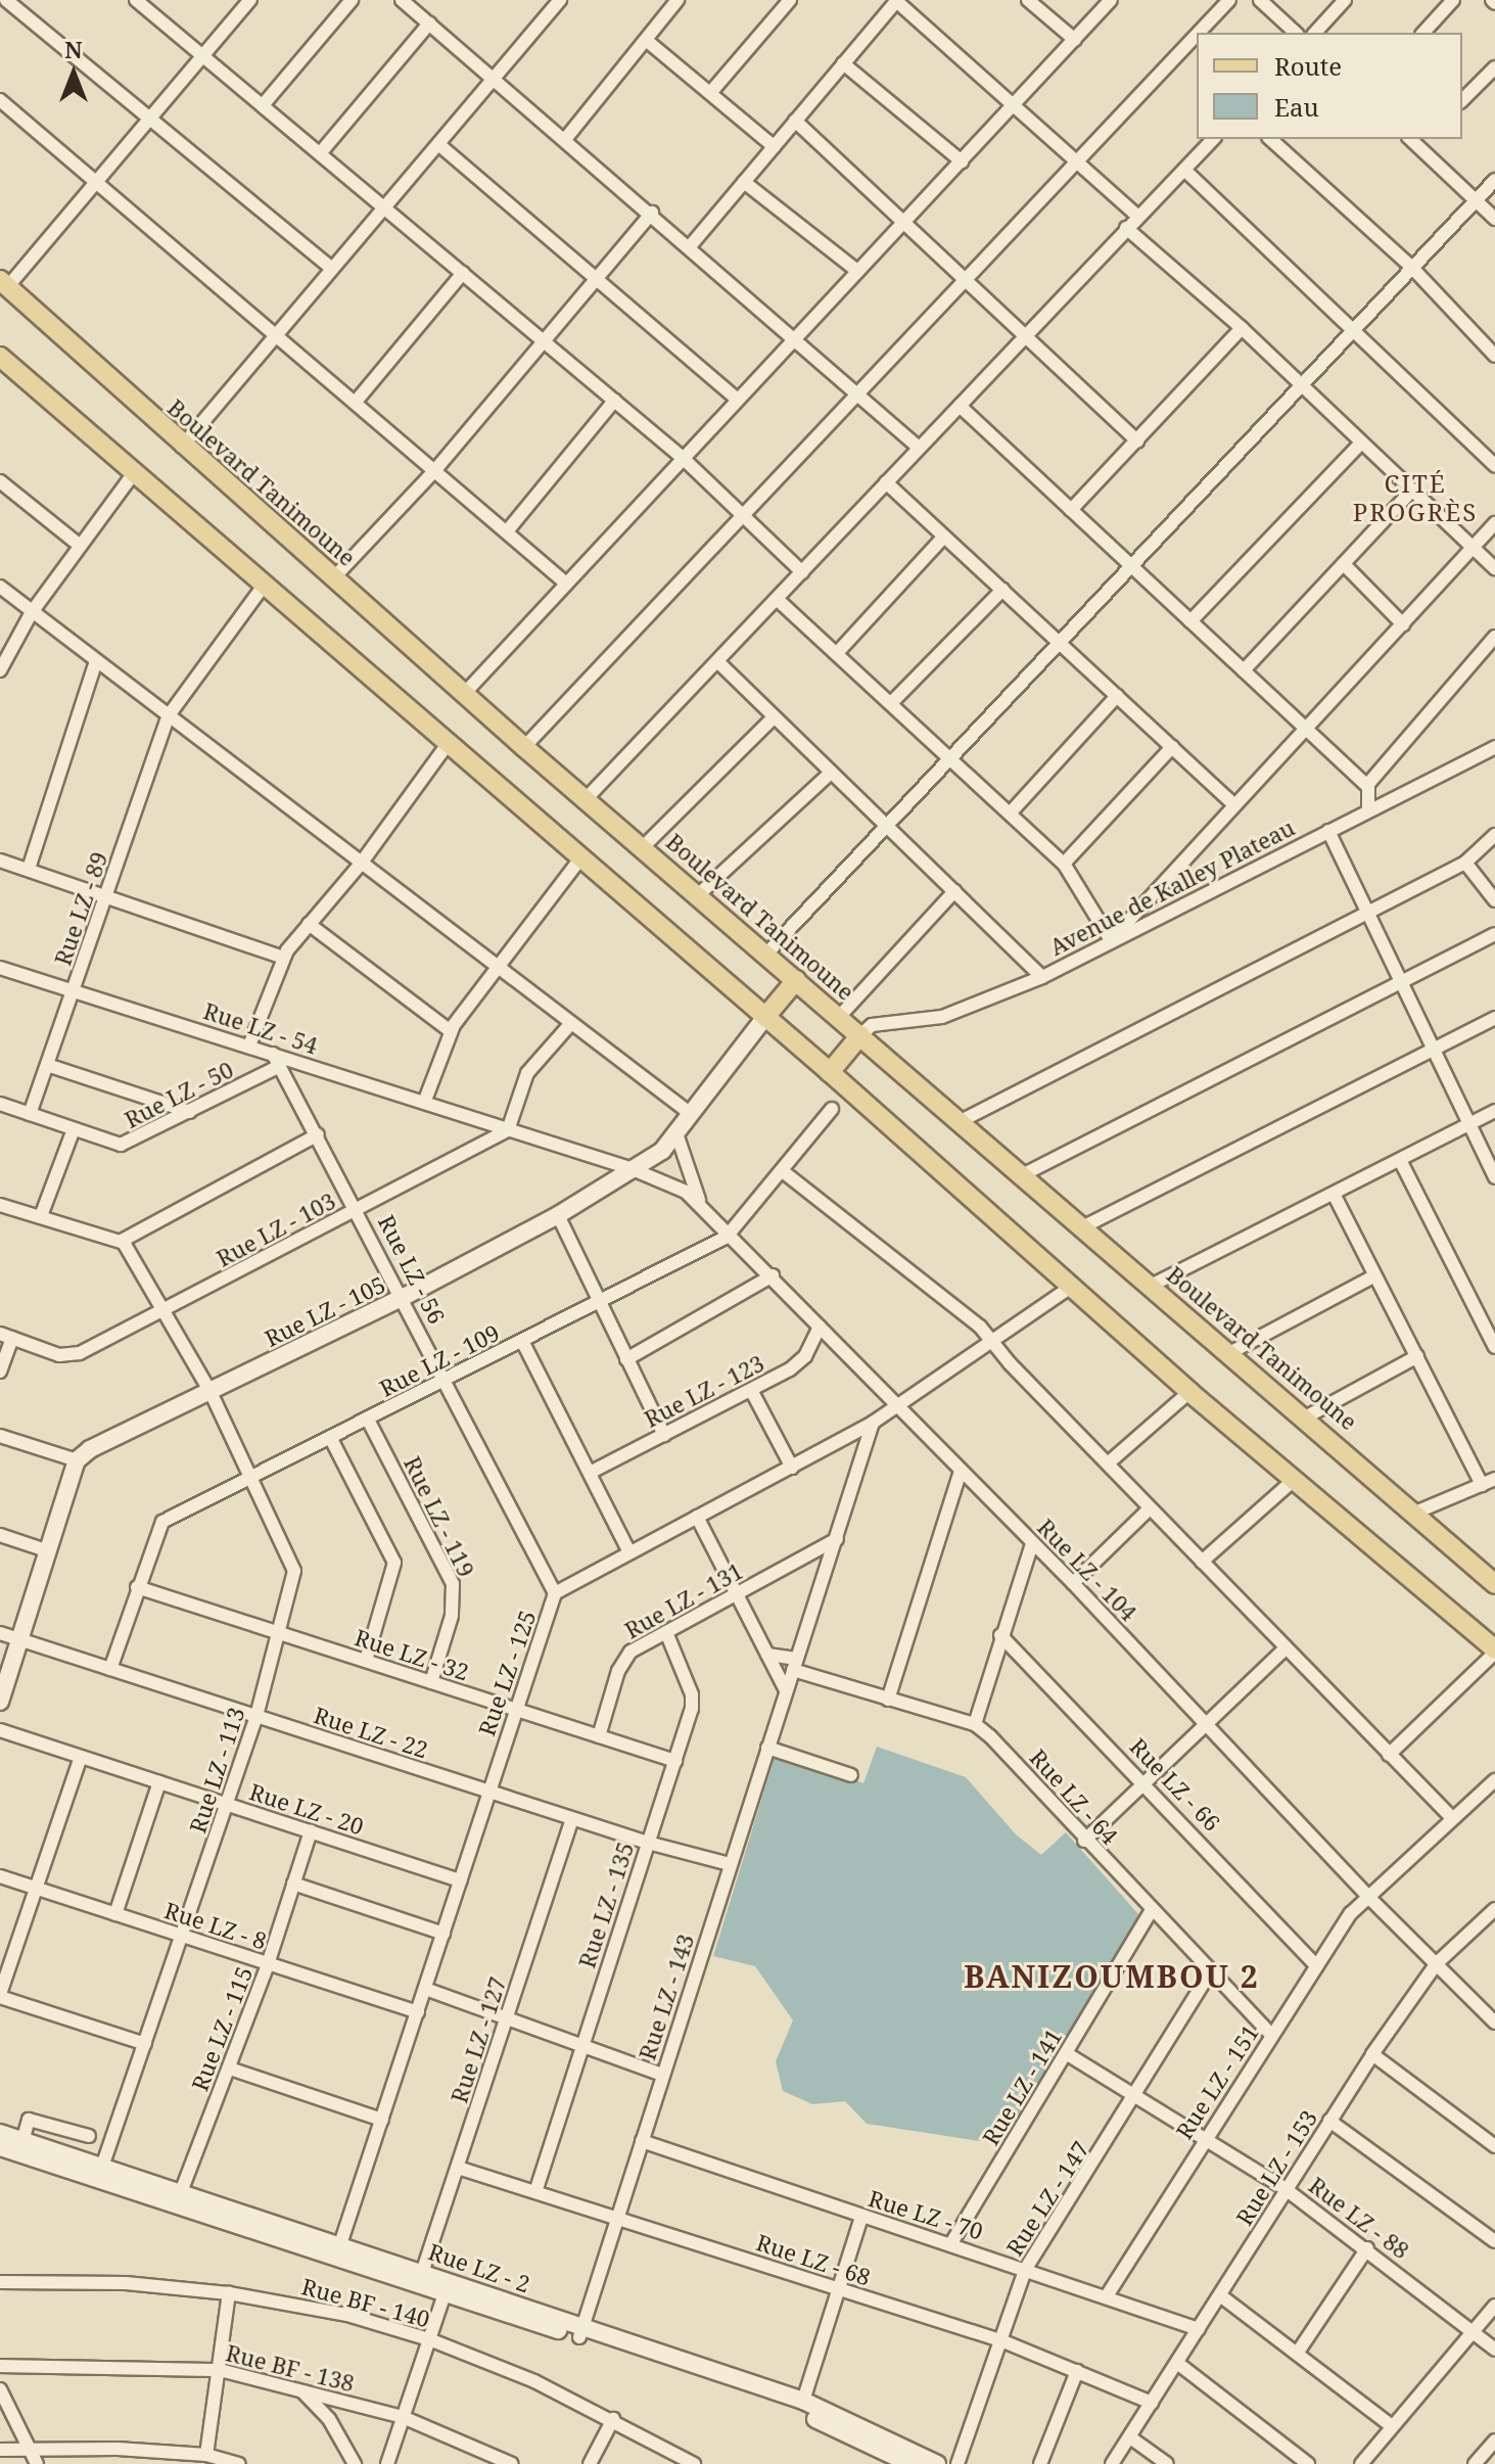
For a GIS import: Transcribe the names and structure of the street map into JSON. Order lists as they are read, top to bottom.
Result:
{
  "streets": {
    "main road": ["Boulevard Tanimoune", "Rue LZ - 105", "Rue LZ - 2"],
    "street": [
      "Avenue de Kalley Plateau",
      "Rue LZ - 89",
      "Rue LZ - 54",
      "Rue LZ - 50",
      "Rue LZ - 103",
      "Rue LZ - 56",
      "Rue LZ - 109",
      "Rue LZ - 123",
      "Rue LZ - 119",
      "Rue LZ - 104",
      "Rue LZ - 131",
      "Rue LZ - 32",
      "Rue LZ - 125",
      "Rue LZ - 22",
      "Rue LZ - 113",
      "Rue LZ - 66",
      "Rue LZ - 64",
      "Rue LZ - 20",
      "Rue LZ - 135",
      "Rue LZ - 8",
      "Rue LZ - 143",
      "Rue LZ - 115",
      "Rue LZ - 127",
      "Rue LZ - 151",
      "Rue LZ - 141",
      "Rue LZ - 153",
      "Rue LZ - 147",
      "Rue LZ - 70",
      "Rue LZ - 88",
      "Rue LZ - 68",
      "Rue BF - 140",
      "Rue BF - 138"
    ]
  },
  "crossings": [
    ["Boulevard Tanimoune", "Avenue de Kalley Plateau"],
    ["Rue LZ - 89", "Rue LZ - 54"],
    ["Rue LZ - 89", "Rue LZ - 50"],
    ["Rue LZ - 54", "Rue LZ - 103"],
    ["Rue LZ - 54", "Rue LZ - 56"],
    ["Rue LZ - 54", "Rue LZ - 105"],
    ["Rue LZ - 54", "Rue LZ - 104"],
    ["Rue LZ - 50", "Rue LZ - 56"],
    ["Rue LZ - 103", "Rue LZ - 56"],
    ["Rue LZ - 103", "Rue LZ - 113"],
    ["Rue LZ - 56", "Rue LZ - 105"],
    ["Rue LZ - 56", "Rue LZ - 109"],
    ["Rue LZ - 56", "Rue LZ - 125"],
    ["Rue LZ - 105", "Rue LZ - 104"],
    ["Rue LZ - 105", "Rue LZ - 113"],
    ["Rue LZ - 109", "Rue LZ - 119"],
    ["Rue LZ - 109", "Rue LZ - 104"],
    ["Rue LZ - 109", "Rue LZ - 32"],
    ["Rue LZ - 109", "Rue LZ - 22"],
    ["Rue LZ - 109", "Rue LZ - 113"],
    ["Rue LZ - 123", "Rue LZ - 104"],
    ["Rue LZ - 119", "Rue LZ - 32"],
    ["Rue LZ - 104", "Rue LZ - 125"],
    ["Rue LZ - 104", "Rue LZ - 151"],
    ["Rue LZ - 104", "Rue LZ - 153"],
    ["Rue LZ - 131", "Rue LZ - 32"],
    ["Rue LZ - 131", "Rue LZ - 135"],
    ["Rue LZ - 32", "Rue LZ - 125"],
    ["Rue LZ - 32", "Rue LZ - 113"],
    ["Rue LZ - 32", "Rue LZ - 135"],
    ["Rue LZ - 125", "Rue LZ - 22"],
    ["Rue LZ - 125", "Rue LZ - 20"],
    ["Rue LZ - 125", "Rue LZ - 8"],
    ["Rue LZ - 125", "Rue LZ - 2"],
    ["Rue LZ - 22", "Rue LZ - 113"],
    ["Rue LZ - 22", "Rue LZ - 135"],
    ["Rue LZ - 22", "Rue LZ - 143"],
    ["Rue LZ - 22", "Rue LZ - 127"],
    ["Rue LZ - 113", "Rue LZ - 20"],
    ["Rue LZ - 113", "Rue LZ - 8"],
    ["Rue LZ - 113", "Rue LZ - 2"],
    ["Rue LZ - 66", "Rue LZ - 151"],
    ["Rue LZ - 64", "Rue LZ - 151"],
    ["Rue LZ - 64", "Rue LZ - 141"],
    ["Rue LZ - 64", "Rue LZ - 147"],
    ["Rue LZ - 20", "Rue LZ - 115"],
    ["Rue LZ - 135", "Rue LZ - 68"],
    ["Rue LZ - 8", "Rue LZ - 115"],
    ["Rue LZ - 143", "Rue LZ - 70"],
    ["Rue LZ - 143", "Rue LZ - 68"],
    ["Rue LZ - 143", "Rue LZ - 2"],
    ["Rue LZ - 115", "Rue LZ - 2"],
    ["Rue LZ - 127", "Rue LZ - 68"],
    ["Rue LZ - 127", "Rue LZ - 2"],
    ["Rue LZ - 151", "Rue LZ - 70"],
    ["Rue LZ - 151", "Rue LZ - 88"],
    ["Rue LZ - 141", "Rue LZ - 70"],
    ["Rue LZ - 141", "Rue LZ - 88"],
    ["Rue LZ - 153", "Rue LZ - 70"],
    ["Rue LZ - 153", "Rue LZ - 88"],
    ["Rue LZ - 153", "Rue LZ - 68"],
    ["Rue LZ - 147", "Rue LZ - 70"],
    ["Rue LZ - 147", "Rue LZ - 88"],
    ["Rue LZ - 147", "Rue LZ - 68"]
  ],
  "districts": ["CITÉ PROGRÈS", "BANIZOUMBOU 2"],
  "legend": ["Route", "Eau"],
  "north": "top"
}
